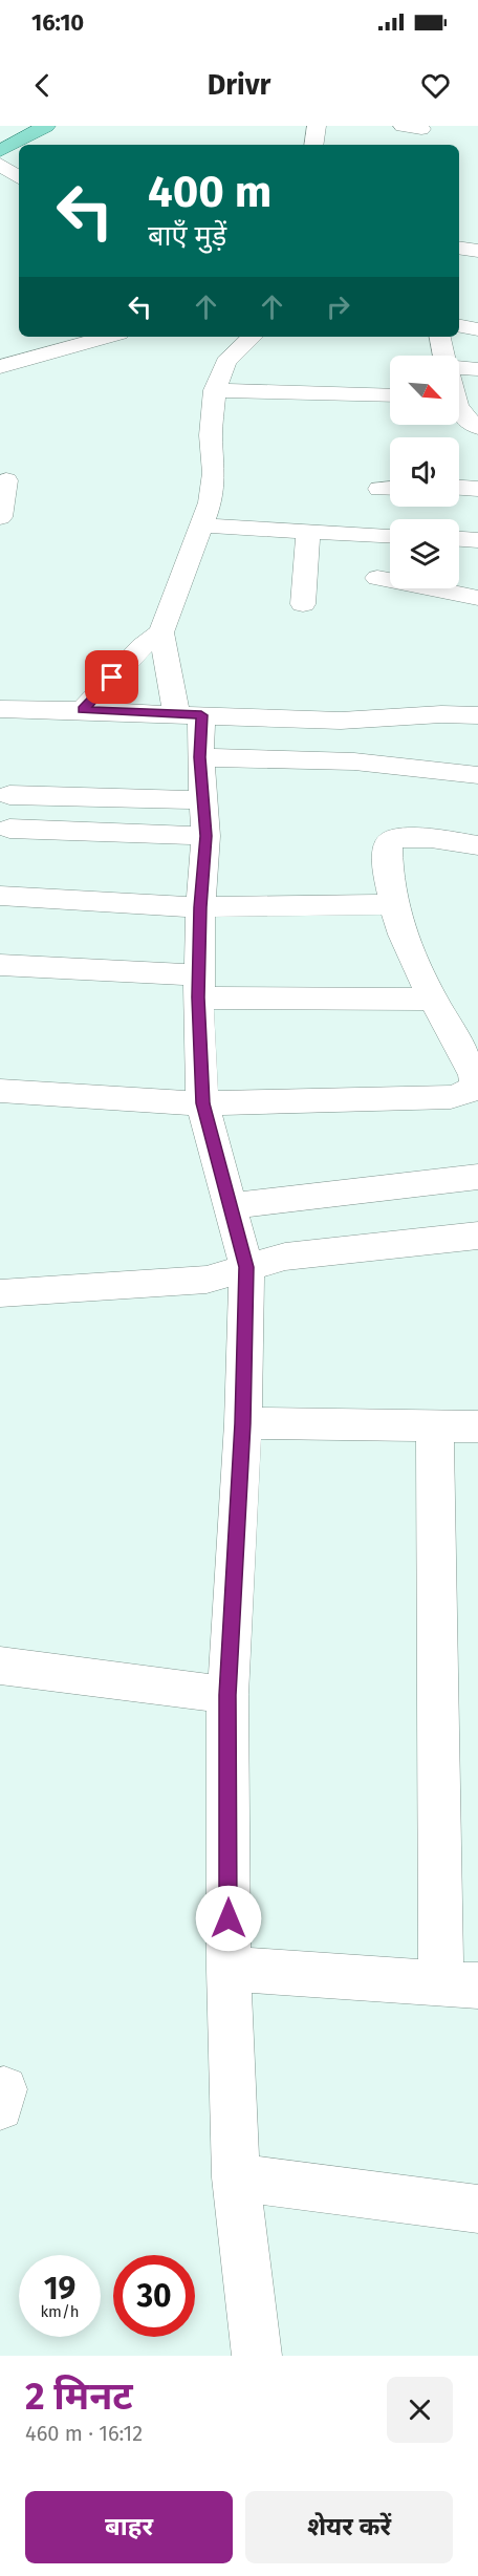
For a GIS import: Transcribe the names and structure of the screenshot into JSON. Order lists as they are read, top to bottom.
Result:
{
  "north": "bottom right",
  "page": {
    "status": "16:10",
    "header": "Drivr",
    "turn": ["400 m", "बाएँ मुड़ें"],
    "speed": "19 km/h",
    "limit": "30",
    "heading": ["2 मिनट", "460 m · 16:12"],
    "buttons": ["बाहर", "शेयर करें"]
  }
}
